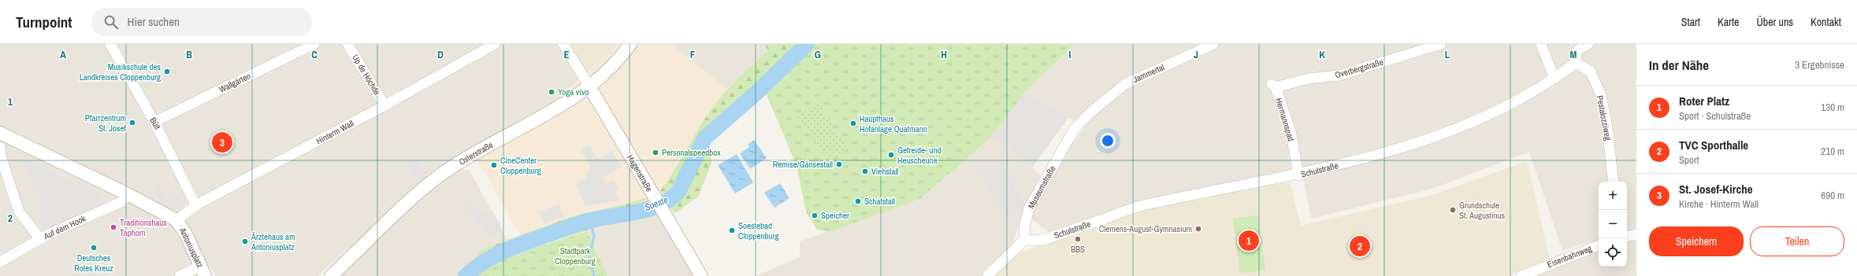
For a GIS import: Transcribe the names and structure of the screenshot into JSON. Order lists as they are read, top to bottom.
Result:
{
  "streets": {
    "street": [
      "Overbergstraße",
      "Jammertal",
      "Up de Höchde",
      "Wallgärten",
      "Pestalozziweg",
      "Hermannspad",
      "Bült",
      "Hinterm Wall",
      "Osterstraße",
      "Schulstraße",
      "Hagenstraße",
      "Museumstraße",
      "Auf dem Hook",
      "Antoniusplatz",
      "Eisenbahnweg"
    ]
  },
  "crossings": [
    ["Overbergstraße", "Hermannspad"],
    ["Jammertal", "Museumstraße"],
    ["Up de Höchde", "Hinterm Wall"],
    ["Wallgärten", "Bült"],
    ["Pestalozziweg", "Schulstraße"],
    ["Hermannspad", "Schulstraße"],
    ["Bült", "Hinterm Wall"],
    ["Hinterm Wall", "Auf dem Hook"],
    ["Hinterm Wall", "Antoniusplatz"],
    ["Osterstraße", "Hagenstraße"],
    ["Schulstraße", "Museumstraße"],
    ["Auf dem Hook", "Antoniusplatz"]
  ],
  "water": ["Soeste"],
  "parks": ["Stadtpark Cloppenburg"],
  "places": [
    "Musikschule des Landkreises Cloppenburg",
    "Yoga vivo",
    "Pfarrzentrum St. Josef",
    "Haupthaus Hofanlage Quatmann",
    "Personalspeedbox",
    "Getreide- und Heuscheune",
    "Remise/Gänsestall",
    "CineCenter Cloppenburg",
    "Viehstall",
    "Schafstall",
    "Grundschule St. Augustinus",
    "Speicher",
    "Traditionshaus Taphorn",
    "Clemens-August-Gymnasium",
    "Soestebad Cloppenburg",
    "BBS",
    "Ärztehaus am Antoniusplatz",
    "Deutsches Rotes Kreuz"
  ],
  "page": {
    "header": "Turnpoint",
    "search": "Hier suchen",
    "nav": [
      "Start",
      "Karte",
      "Über uns",
      "Kontakt"
    ],
    "heading": ["In der Nähe", "3 Ergebnisse"],
    "list": [
      {
        "mark": "1",
        "name": "Roter Platz",
        "note": "Sport · Schulstraße",
        "value": "130 m"
      },
      {
        "mark": "2",
        "name": "TVC Sporthalle",
        "note": "Sport",
        "value": "210 m"
      },
      {
        "mark": "3",
        "name": "St. Josef-Kirche",
        "note": "Kirche · Hinterm Wall",
        "value": "690 m"
      }
    ],
    "pins": ["3", "1", "2"],
    "map_buttons": ["+", "−"],
    "buttons": ["Speichern", "Teilen"]
  },
  "grid": {
    "columns": [
      "A",
      "B",
      "C",
      "D",
      "E",
      "F",
      "G",
      "H",
      "I",
      "J",
      "K",
      "L",
      "M"
    ],
    "rows": ["1", "2"]
  }
}
